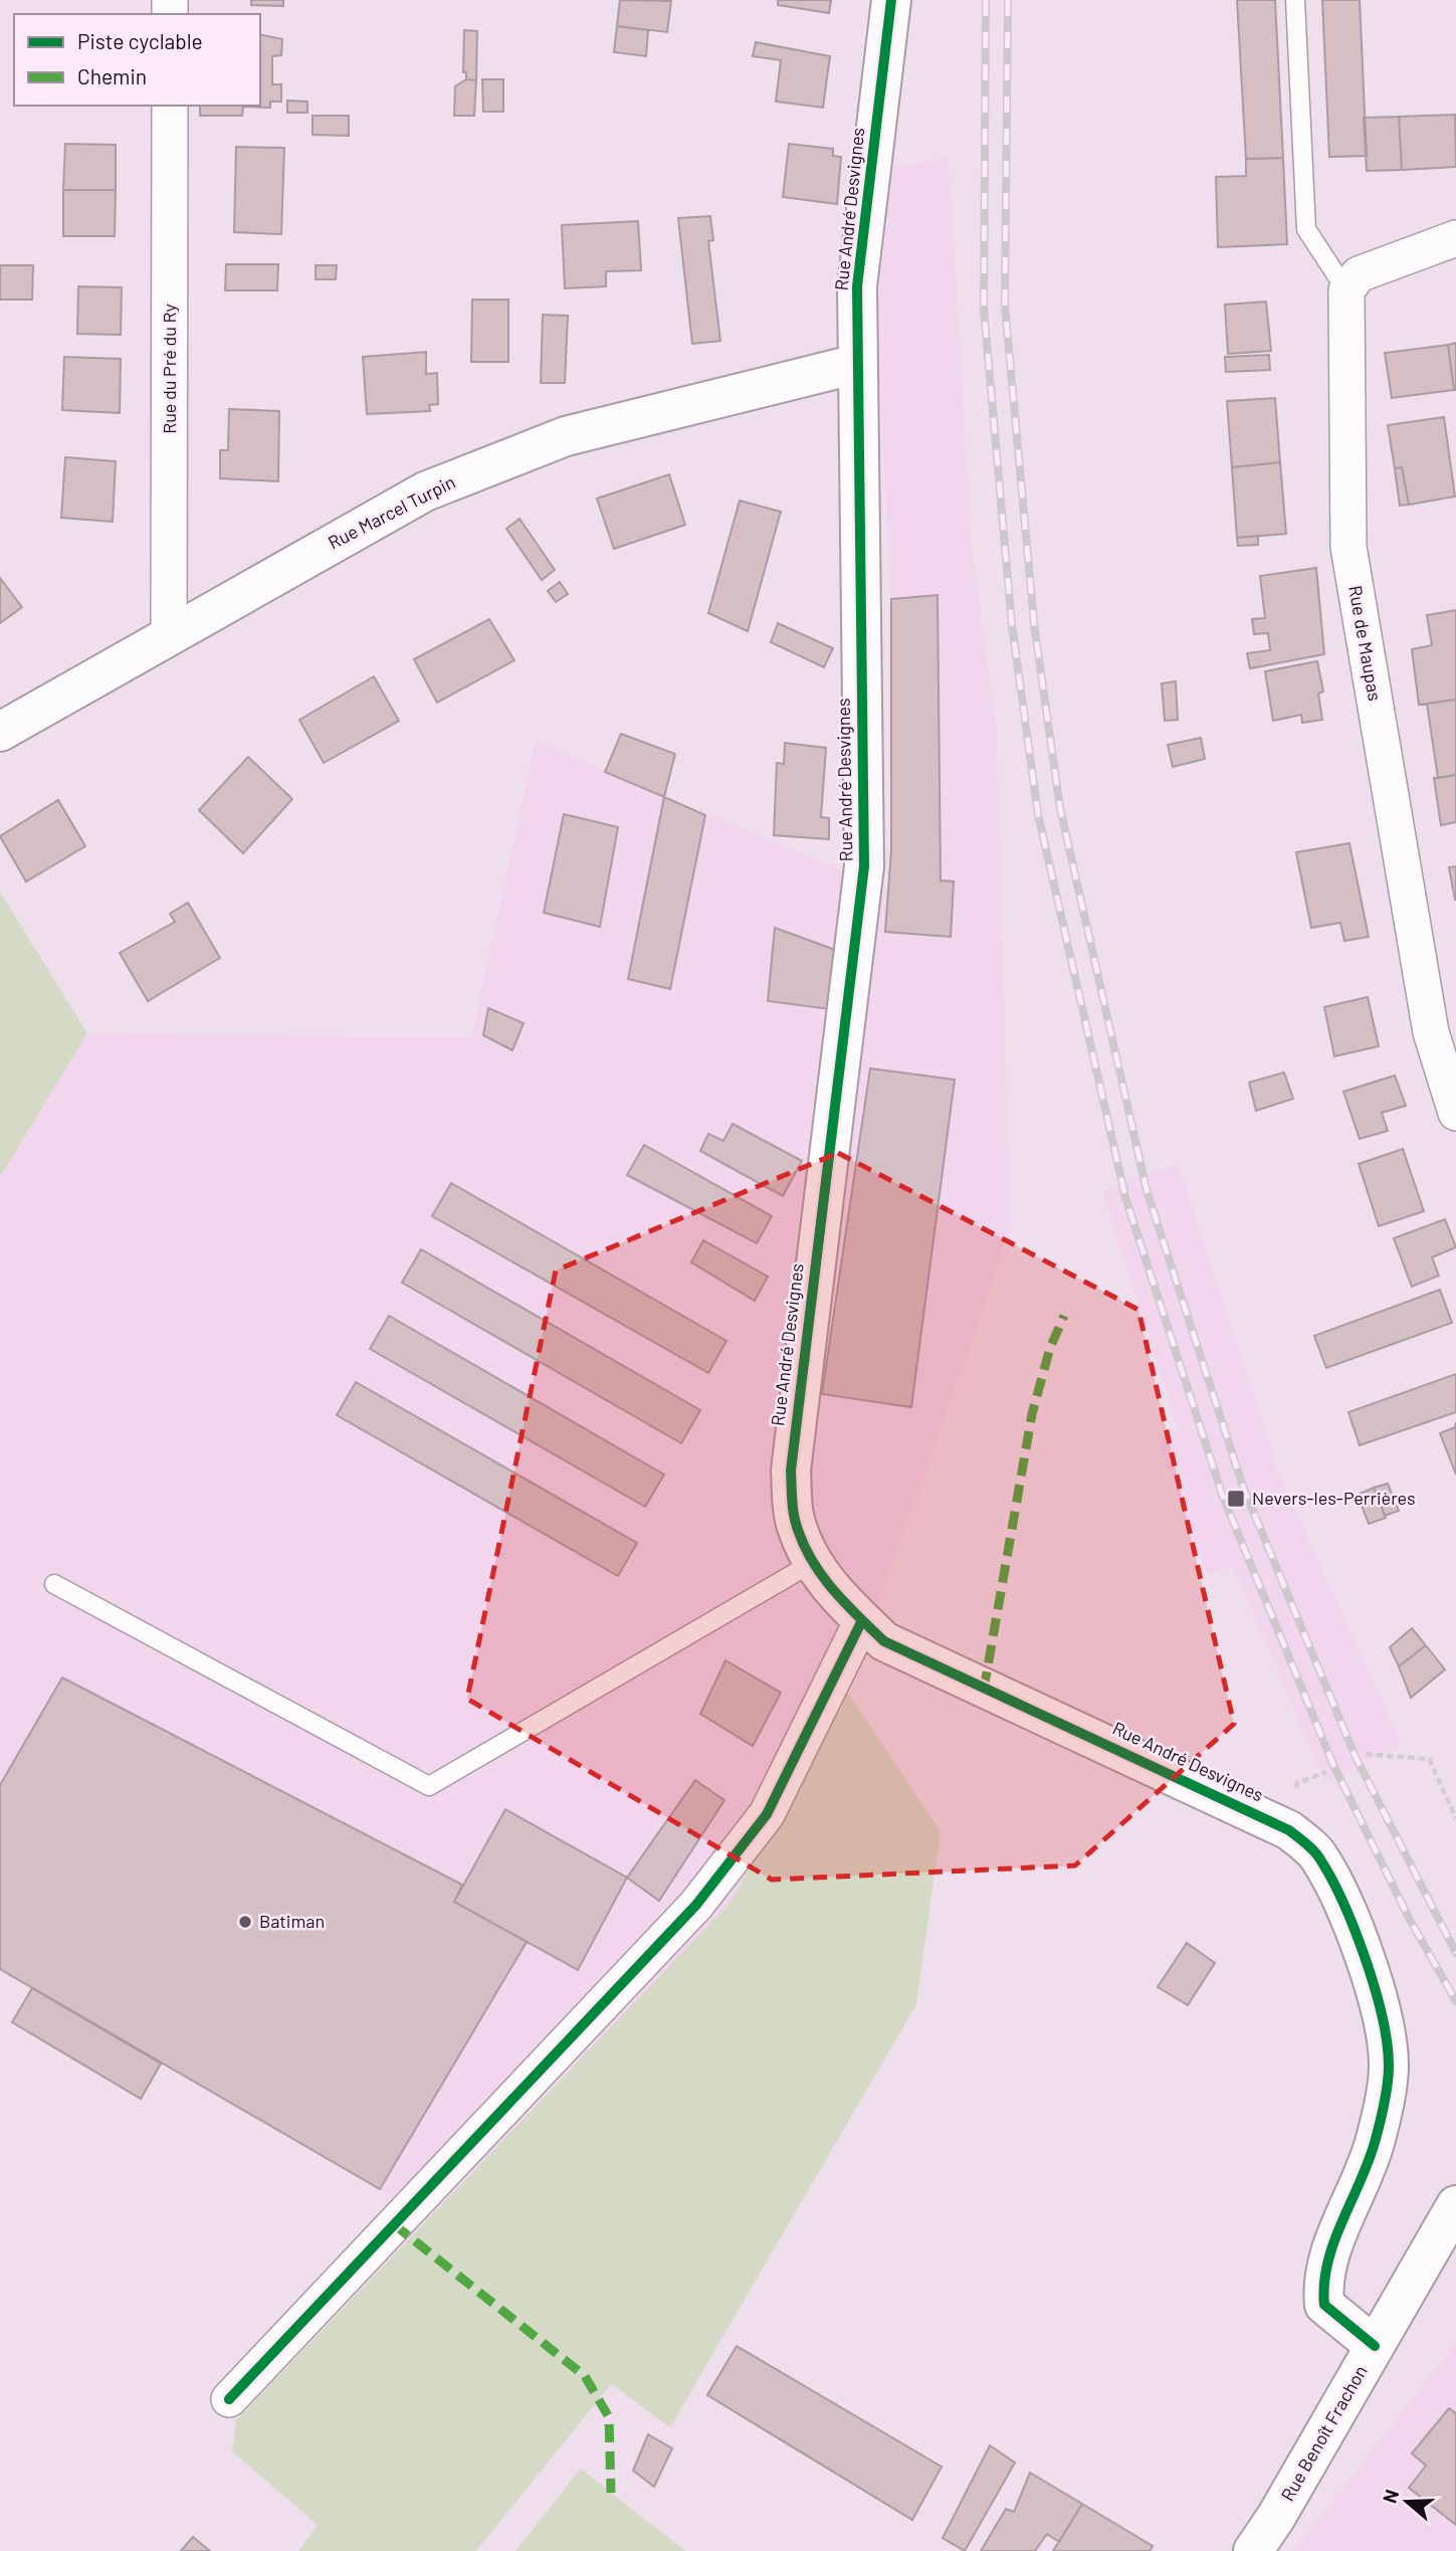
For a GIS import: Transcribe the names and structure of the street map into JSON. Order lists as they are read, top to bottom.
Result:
{
  "streets": {
    "street": [
      "Rue André Desvignes",
      "Rue du Pré du Ry",
      "Rue Marcel Turpin",
      "Rue de Maupas",
      "Rue Benoît Frachon"
    ]
  },
  "crossings": [
    ["Rue André Desvignes", "Rue Marcel Turpin"],
    ["Rue André Desvignes", "Rue Benoît Frachon"],
    ["Rue du Pré du Ry", "Rue Marcel Turpin"]
  ],
  "places": {
    "transit": ["Nevers-les-Perrières"],
    "other": ["Batiman"]
  },
  "legend": ["Piste cyclable", "Chemin"],
  "north": "left"
}
